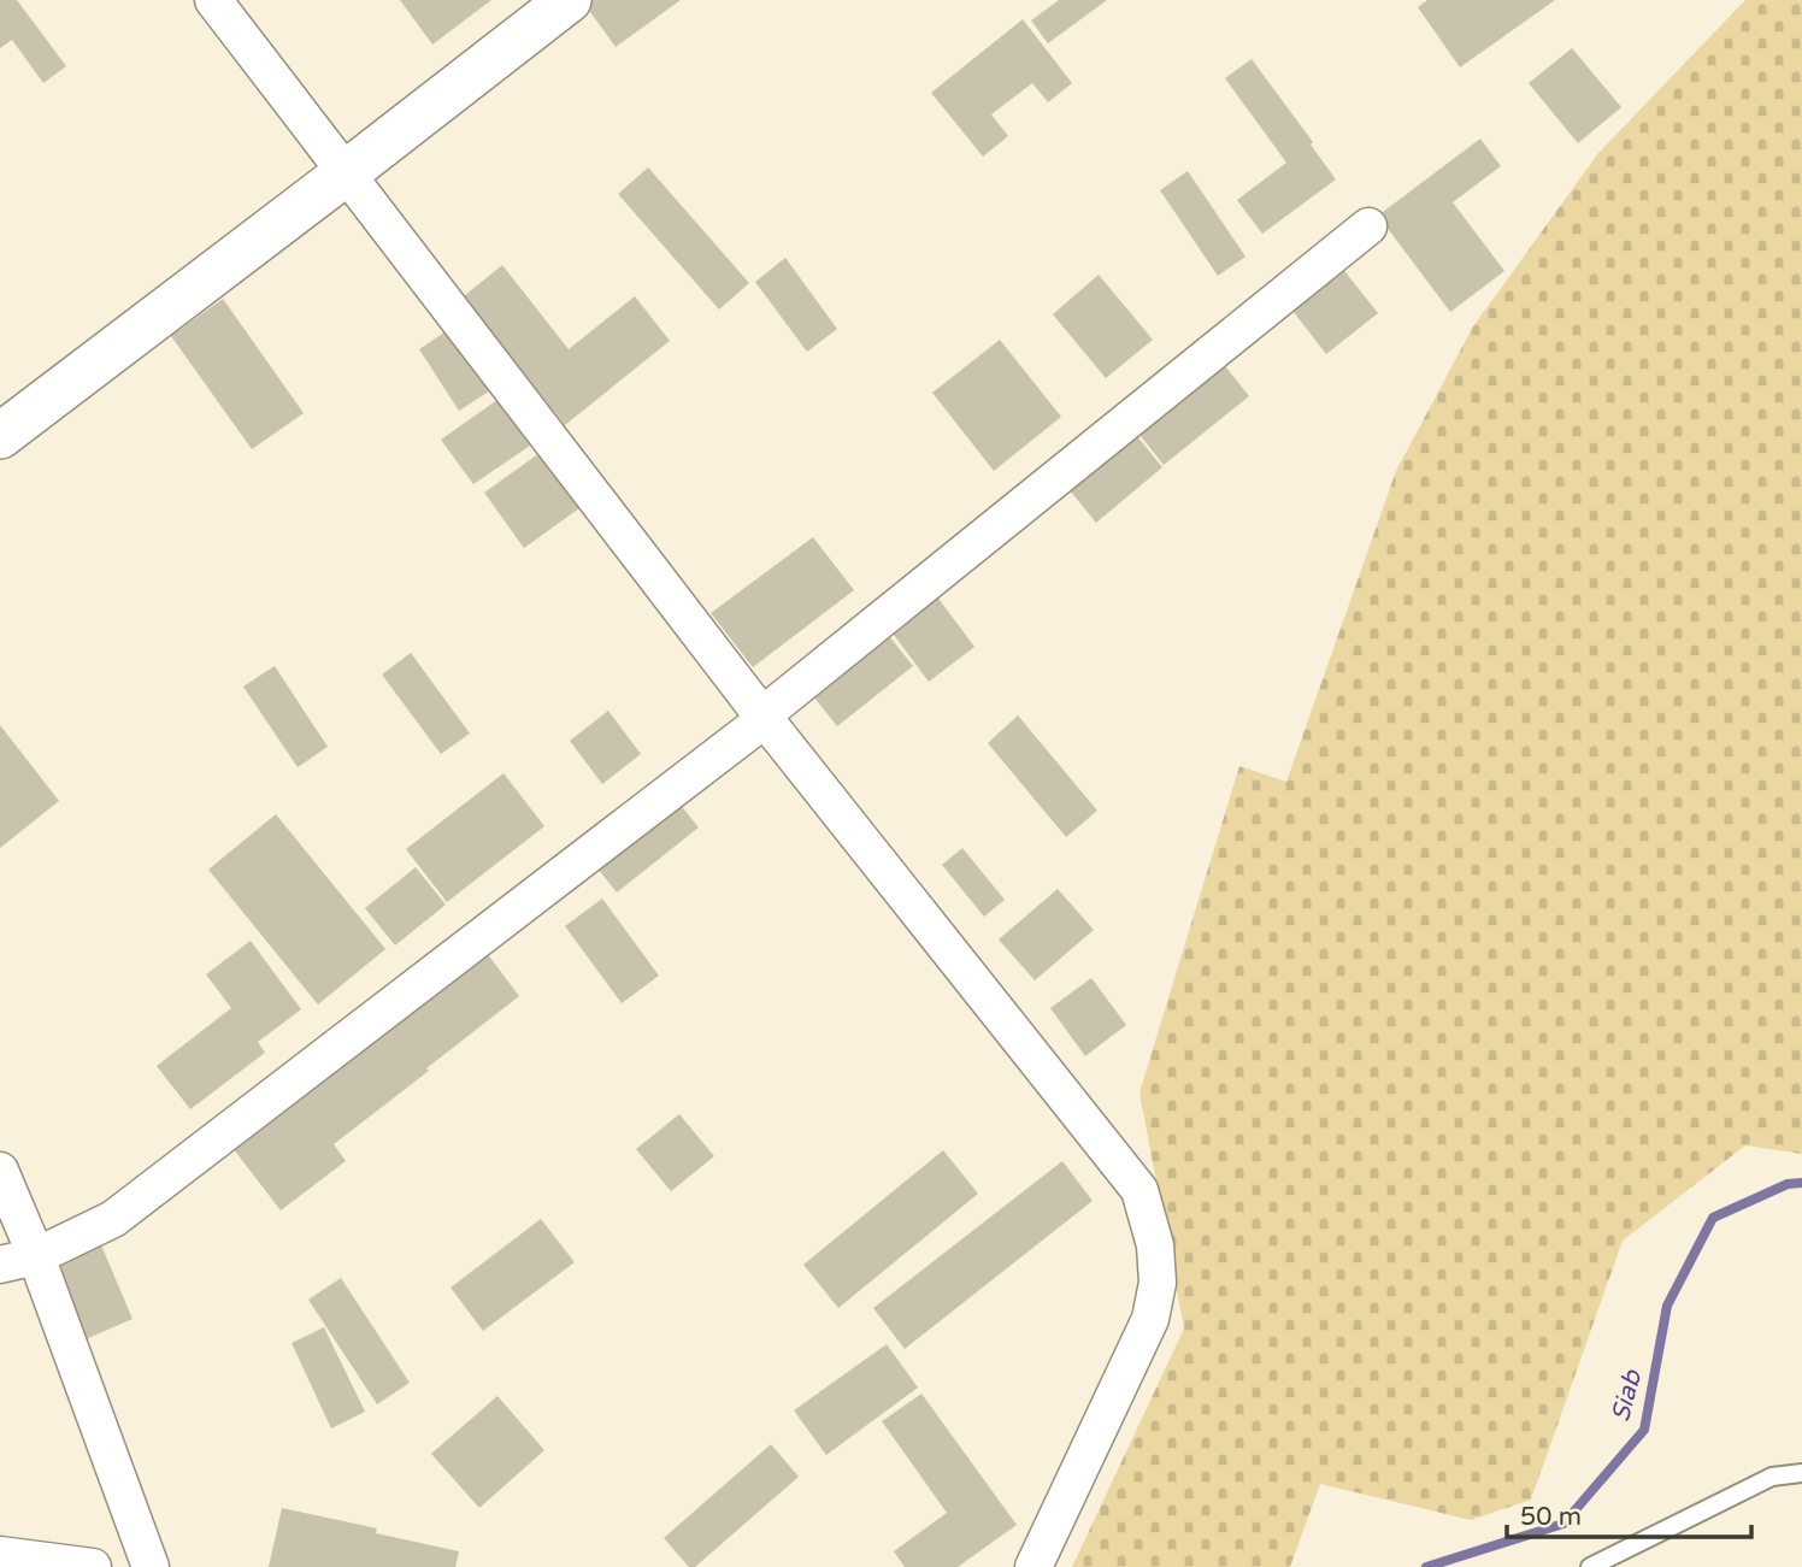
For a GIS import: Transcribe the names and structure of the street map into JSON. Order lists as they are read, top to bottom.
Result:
{
  "water": ["Siab"],
  "scale_bar": "50 m"
}
